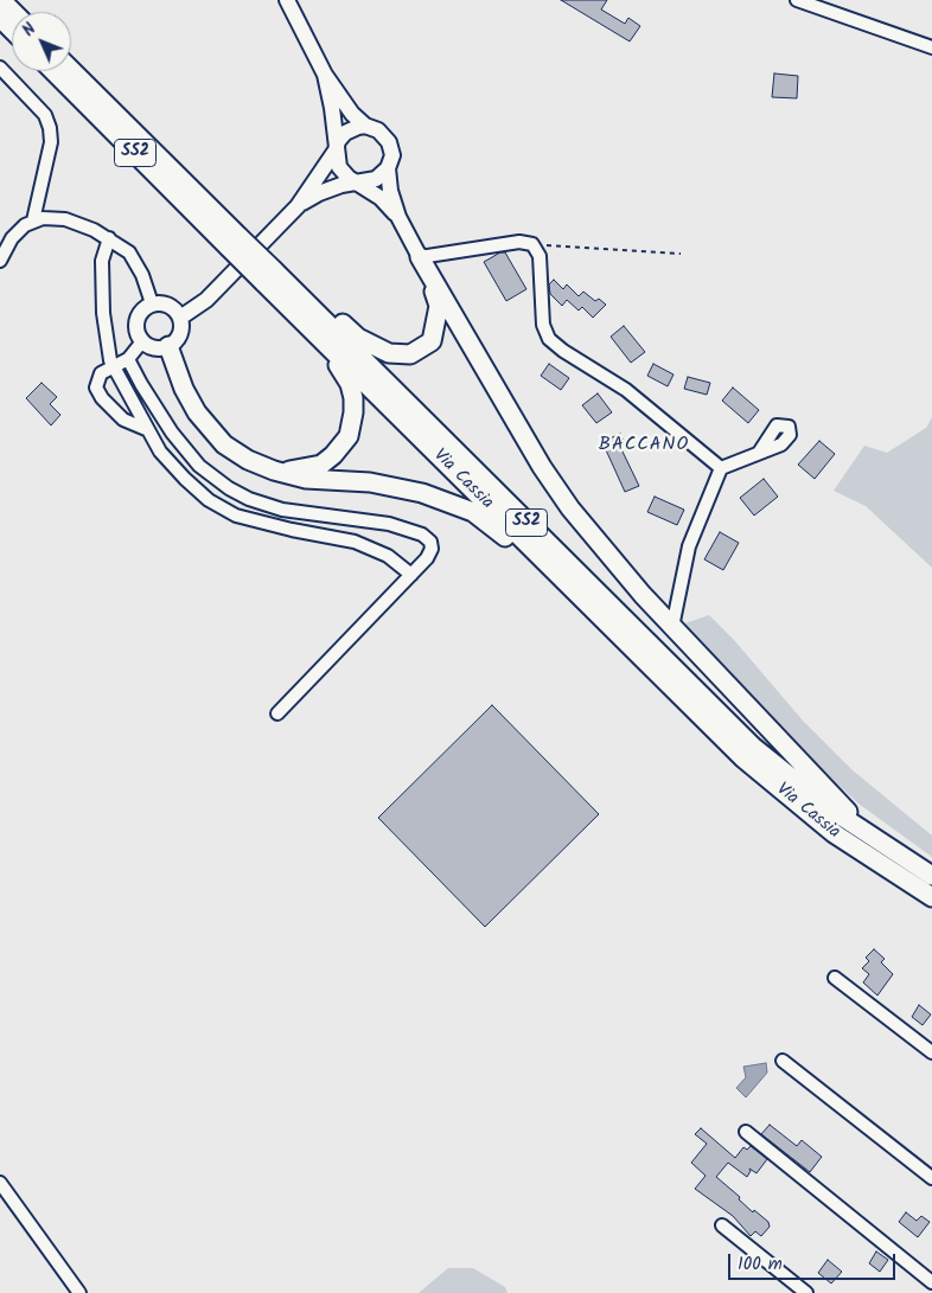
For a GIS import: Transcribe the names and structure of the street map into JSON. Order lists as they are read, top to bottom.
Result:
{
  "streets": {
    "highway": ["SS2", "Via Cassia"]
  },
  "districts": ["BACCANO"],
  "scale_bar": "100 m",
  "north": "top left"
}
